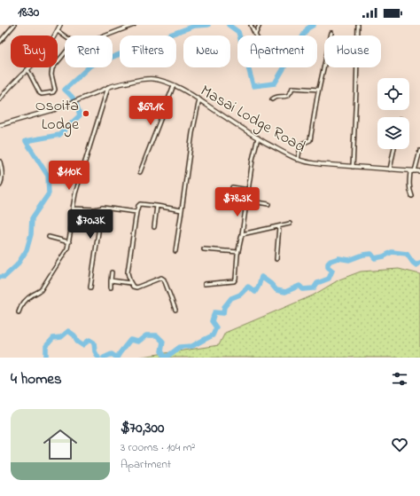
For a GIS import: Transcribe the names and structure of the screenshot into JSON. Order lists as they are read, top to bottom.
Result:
{
  "streets": {
    "street": ["Masai Lodge Road"]
  },
  "places": ["Osoita Lodge"],
  "page": {
    "status": "18:30",
    "chip": [
      "Buy",
      "Rent",
      "Filters",
      "New",
      "Apartment",
      "House"
    ],
    "price": [
      "$69.1K",
      "$110K",
      "$78.3K",
      "$70.3K"
    ],
    "heading": "4 homes",
    "list": [
      {
        "name": "$70,300",
        "note": "3 rooms · 104 m² · Apartment"
      }
    ]
  }
}
